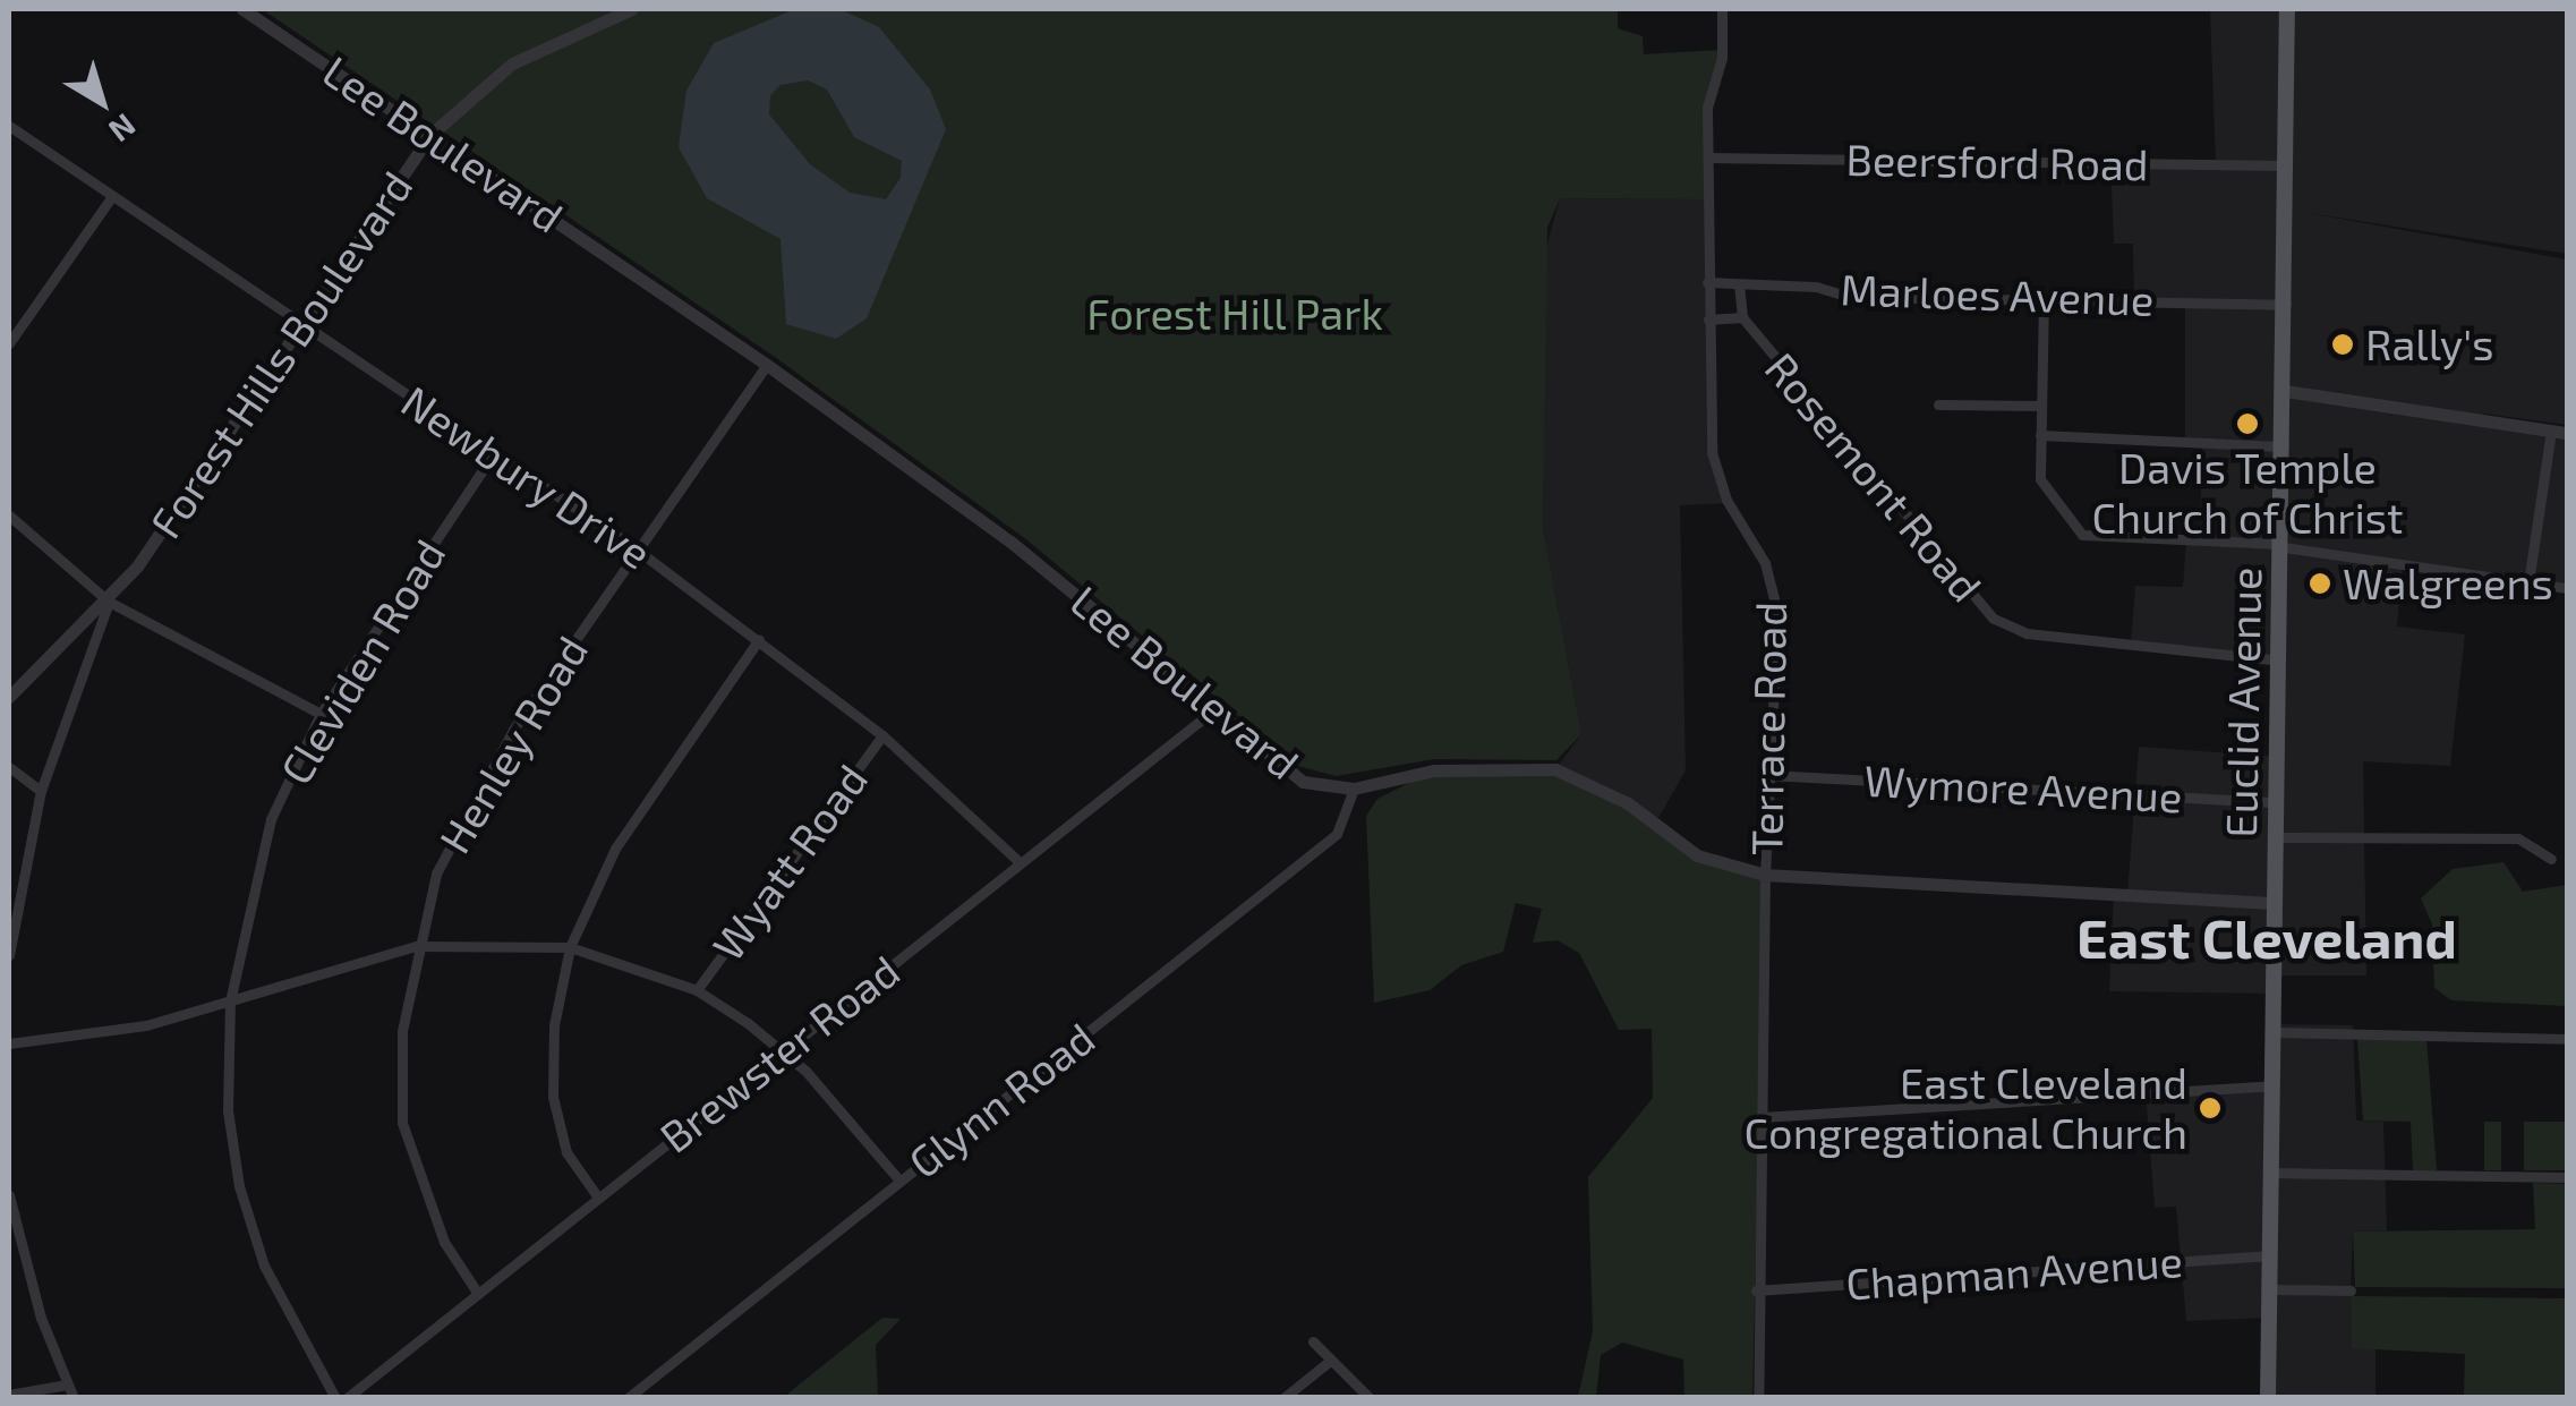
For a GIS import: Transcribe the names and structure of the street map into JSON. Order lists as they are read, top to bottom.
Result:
{
  "streets": {
    "main road": ["Euclid Avenue"],
    "street": [
      "Lee Boulevard",
      "Beersford Road",
      "Marloes Avenue",
      "Forest Hills Boulevard",
      "Newbury Drive",
      "Rosemont Road",
      "Cleviden Road",
      "Terrace Road",
      "Henley Road",
      "Wymore Avenue",
      "Wyatt Road",
      "Brewster Road",
      "Glynn Road",
      "Chapman Avenue"
    ]
  },
  "crossings": [
    ["Lee Boulevard", "Forest Hills Boulevard"],
    ["Lee Boulevard", "Euclid Avenue"],
    ["Lee Boulevard", "Terrace Road"],
    ["Lee Boulevard", "Henley Road"],
    ["Lee Boulevard", "Brewster Road"],
    ["Lee Boulevard", "Glynn Road"],
    ["Beersford Road", "Euclid Avenue"],
    ["Beersford Road", "Terrace Road"],
    ["Marloes Avenue", "Rosemont Road"],
    ["Marloes Avenue", "Euclid Avenue"],
    ["Marloes Avenue", "Terrace Road"],
    ["Forest Hills Boulevard", "Newbury Drive"],
    ["Newbury Drive", "Cleviden Road"],
    ["Newbury Drive", "Henley Road"],
    ["Newbury Drive", "Wyatt Road"],
    ["Newbury Drive", "Brewster Road"],
    ["Rosemont Road", "Euclid Avenue"],
    ["Rosemont Road", "Terrace Road"],
    ["Euclid Avenue", "Wymore Avenue"],
    ["Euclid Avenue", "Chapman Avenue"],
    ["Terrace Road", "Wymore Avenue"],
    ["Terrace Road", "Chapman Avenue"],
    ["Henley Road", "Brewster Road"]
  ],
  "districts": ["East Cleveland"],
  "parks": ["Forest Hill Park"],
  "places": [
    "Rally's",
    "Davis Temple Church of Christ",
    "Walgreens",
    "East Cleveland Congregational Church"
  ],
  "north": "bottom right"
}
